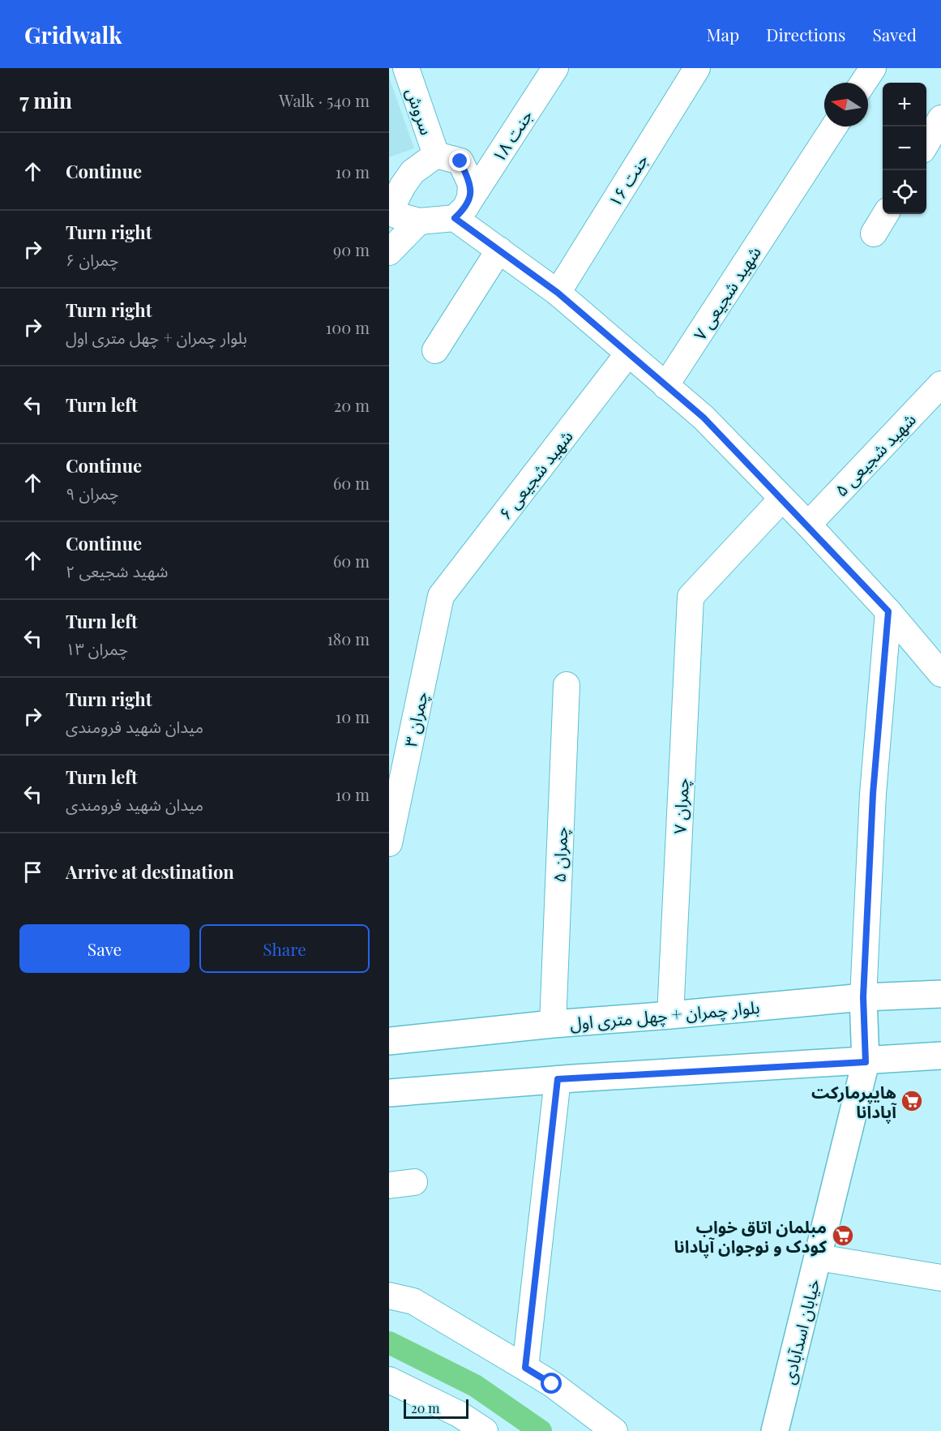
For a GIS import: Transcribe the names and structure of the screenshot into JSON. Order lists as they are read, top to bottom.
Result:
{
  "streets": {
    "main road": ["بلوار چمران + چهل متری اول", "خیابان اسدآبادی"],
    "street": [
      "سروش",
      "جنت ۱۸",
      "جنت ۱۶",
      "شهید شجیعی ۷",
      "شهید شجیعی ۵",
      "شهید شجیعی ۶",
      "چمران ۳",
      "چمران ۷",
      "چمران ۵"
    ]
  },
  "crossings": [
    ["سروش", "جنت ۱۸"],
    ["شهید شجیعی ۶", "چمران ۳"],
    ["چمران ۷", "بلوار چمران + چهل متری اول"],
    ["چمران ۵", "بلوار چمران + چهل متری اول"],
    ["بلوار چمران + چهل متری اول", "خیابان اسدآبادی"]
  ],
  "places": {
    "supermarket": ["هایپرمارکت آپادانا", "مبلمان اتاق خواب کودک و نوجوان آپادانا"]
  },
  "scale_bar": "20 m",
  "north": "left",
  "page": {
    "header": "Gridwalk",
    "nav": ["Map", "Directions", "Saved"],
    "heading": ["7 min", "Walk · 540 m"],
    "map_buttons": ["+", "−"],
    "list": [
      ["Continue", "10 m"],
      ["Turn right", "چمران ۶", "90 m"],
      ["Turn right", "بلوار چمران + چهل متری اول", "100 m"],
      ["Turn left", "20 m"],
      ["Continue", "چمران ۹", "60 m"],
      ["Continue", "شهید شجیعی ۲", "60 m"],
      ["Turn left", "چمران ۱۳", "180 m"],
      ["Turn right", "میدان شهید فرومندی", "10 m"],
      ["Turn left", "میدان شهید فرومندی", "10 m"],
      "Arrive at destination"
    ],
    "buttons": ["Save", "Share"],
    "scale": "20 m"
  }
}
